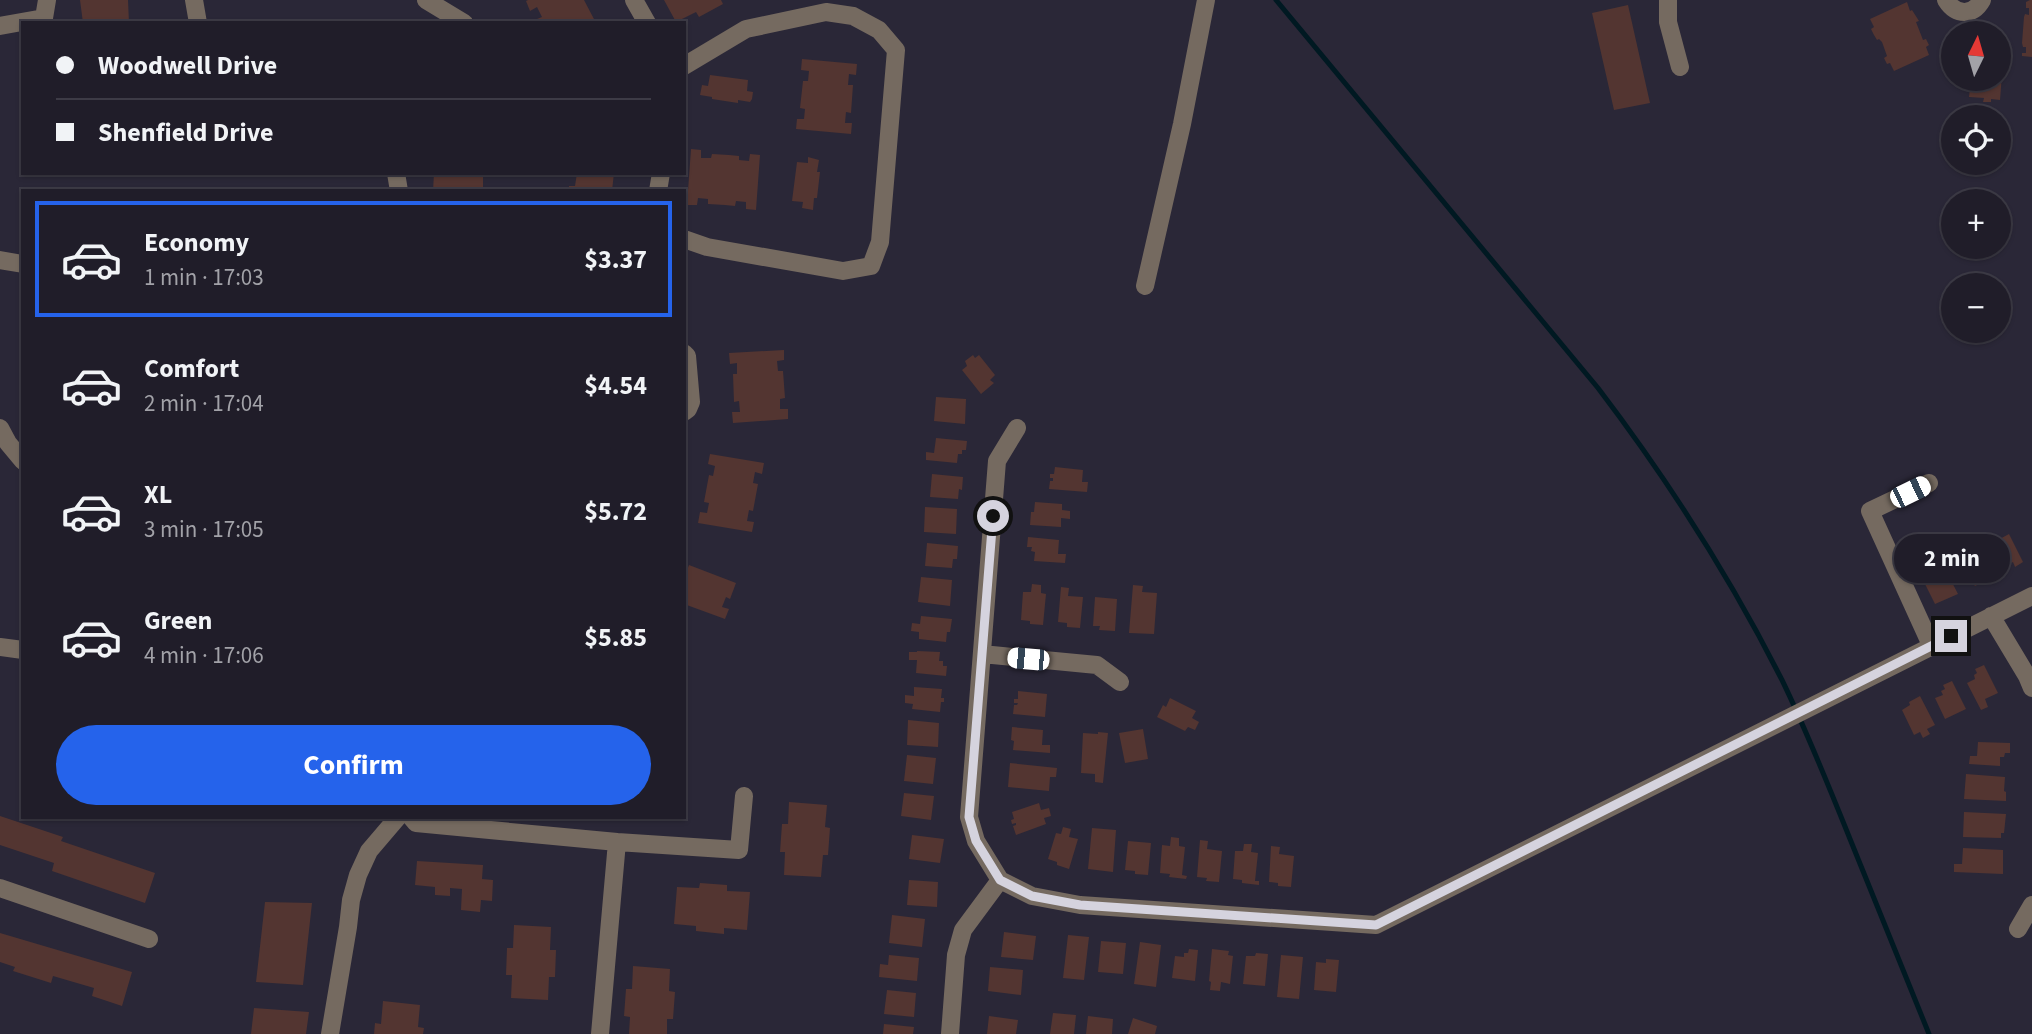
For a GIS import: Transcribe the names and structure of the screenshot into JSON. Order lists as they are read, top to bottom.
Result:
{
  "north": "top",
  "page": {
    "map_buttons": ["+", "−"],
    "banner": ["Woodwell Drive", "Shenfield Drive"],
    "list": [
      {
        "name": "Economy",
        "note": "1 min · 17:03",
        "value": "$3.37"
      },
      {
        "name": "Comfort",
        "note": "2 min · 17:04",
        "value": "$4.54"
      },
      {
        "name": "XL",
        "note": "3 min · 17:05",
        "value": "$5.72"
      },
      {
        "name": "Green",
        "note": "4 min · 17:06",
        "value": "$5.85"
      }
    ],
    "bubble": "2 min",
    "buttons": "Confirm"
  }
}
